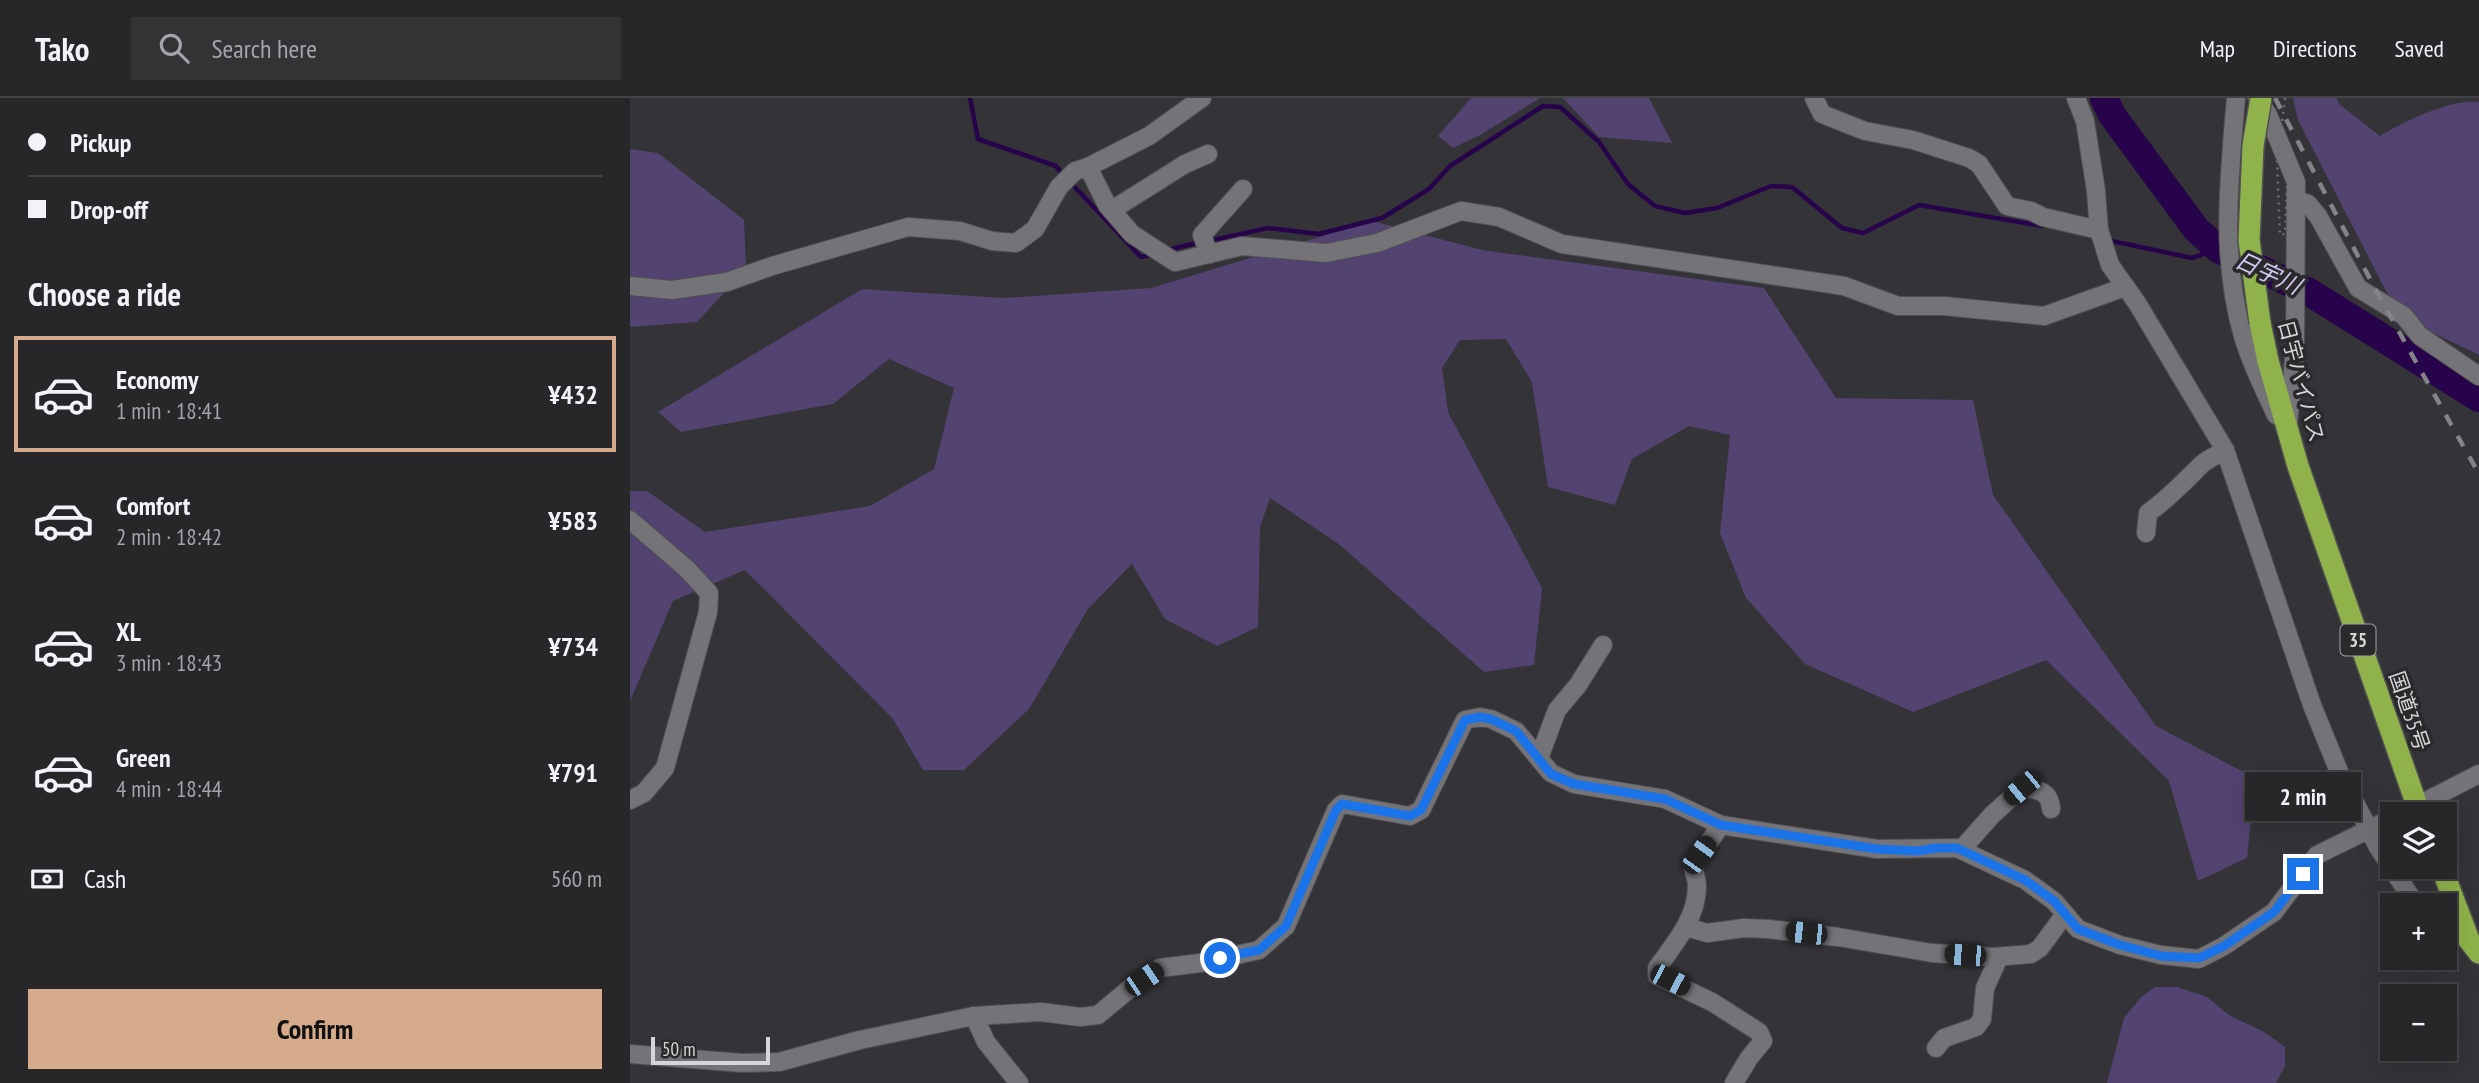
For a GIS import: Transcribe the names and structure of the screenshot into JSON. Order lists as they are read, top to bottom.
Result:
{
  "streets": {
    "highway": ["日宇バイパス", "35", "国道35号"]
  },
  "crossings": [
    ["日宇バイパス", "国道35号"]
  ],
  "water": ["日宇川"],
  "scale_bar": "50 m",
  "page": {
    "header": "Tako",
    "search": "Search here",
    "nav": ["Map", "Directions", "Saved"],
    "banner": ["Pickup", "Drop-off"],
    "heading": "Choose a ride",
    "list": [
      {
        "name": "Economy",
        "note": "1 min · 18:41",
        "value": "¥432"
      },
      {
        "name": "Comfort",
        "note": "2 min · 18:42",
        "value": "¥583"
      },
      {
        "name": "XL",
        "note": "3 min · 18:43",
        "value": "¥734"
      },
      {
        "name": "Green",
        "note": "4 min · 18:44",
        "value": "¥791"
      }
    ],
    "bubble": "2 min",
    "map_buttons": ["+", "−"],
    "pay": ["Cash", "560 m"],
    "buttons": "Confirm",
    "scale": "50 m"
  }
}
